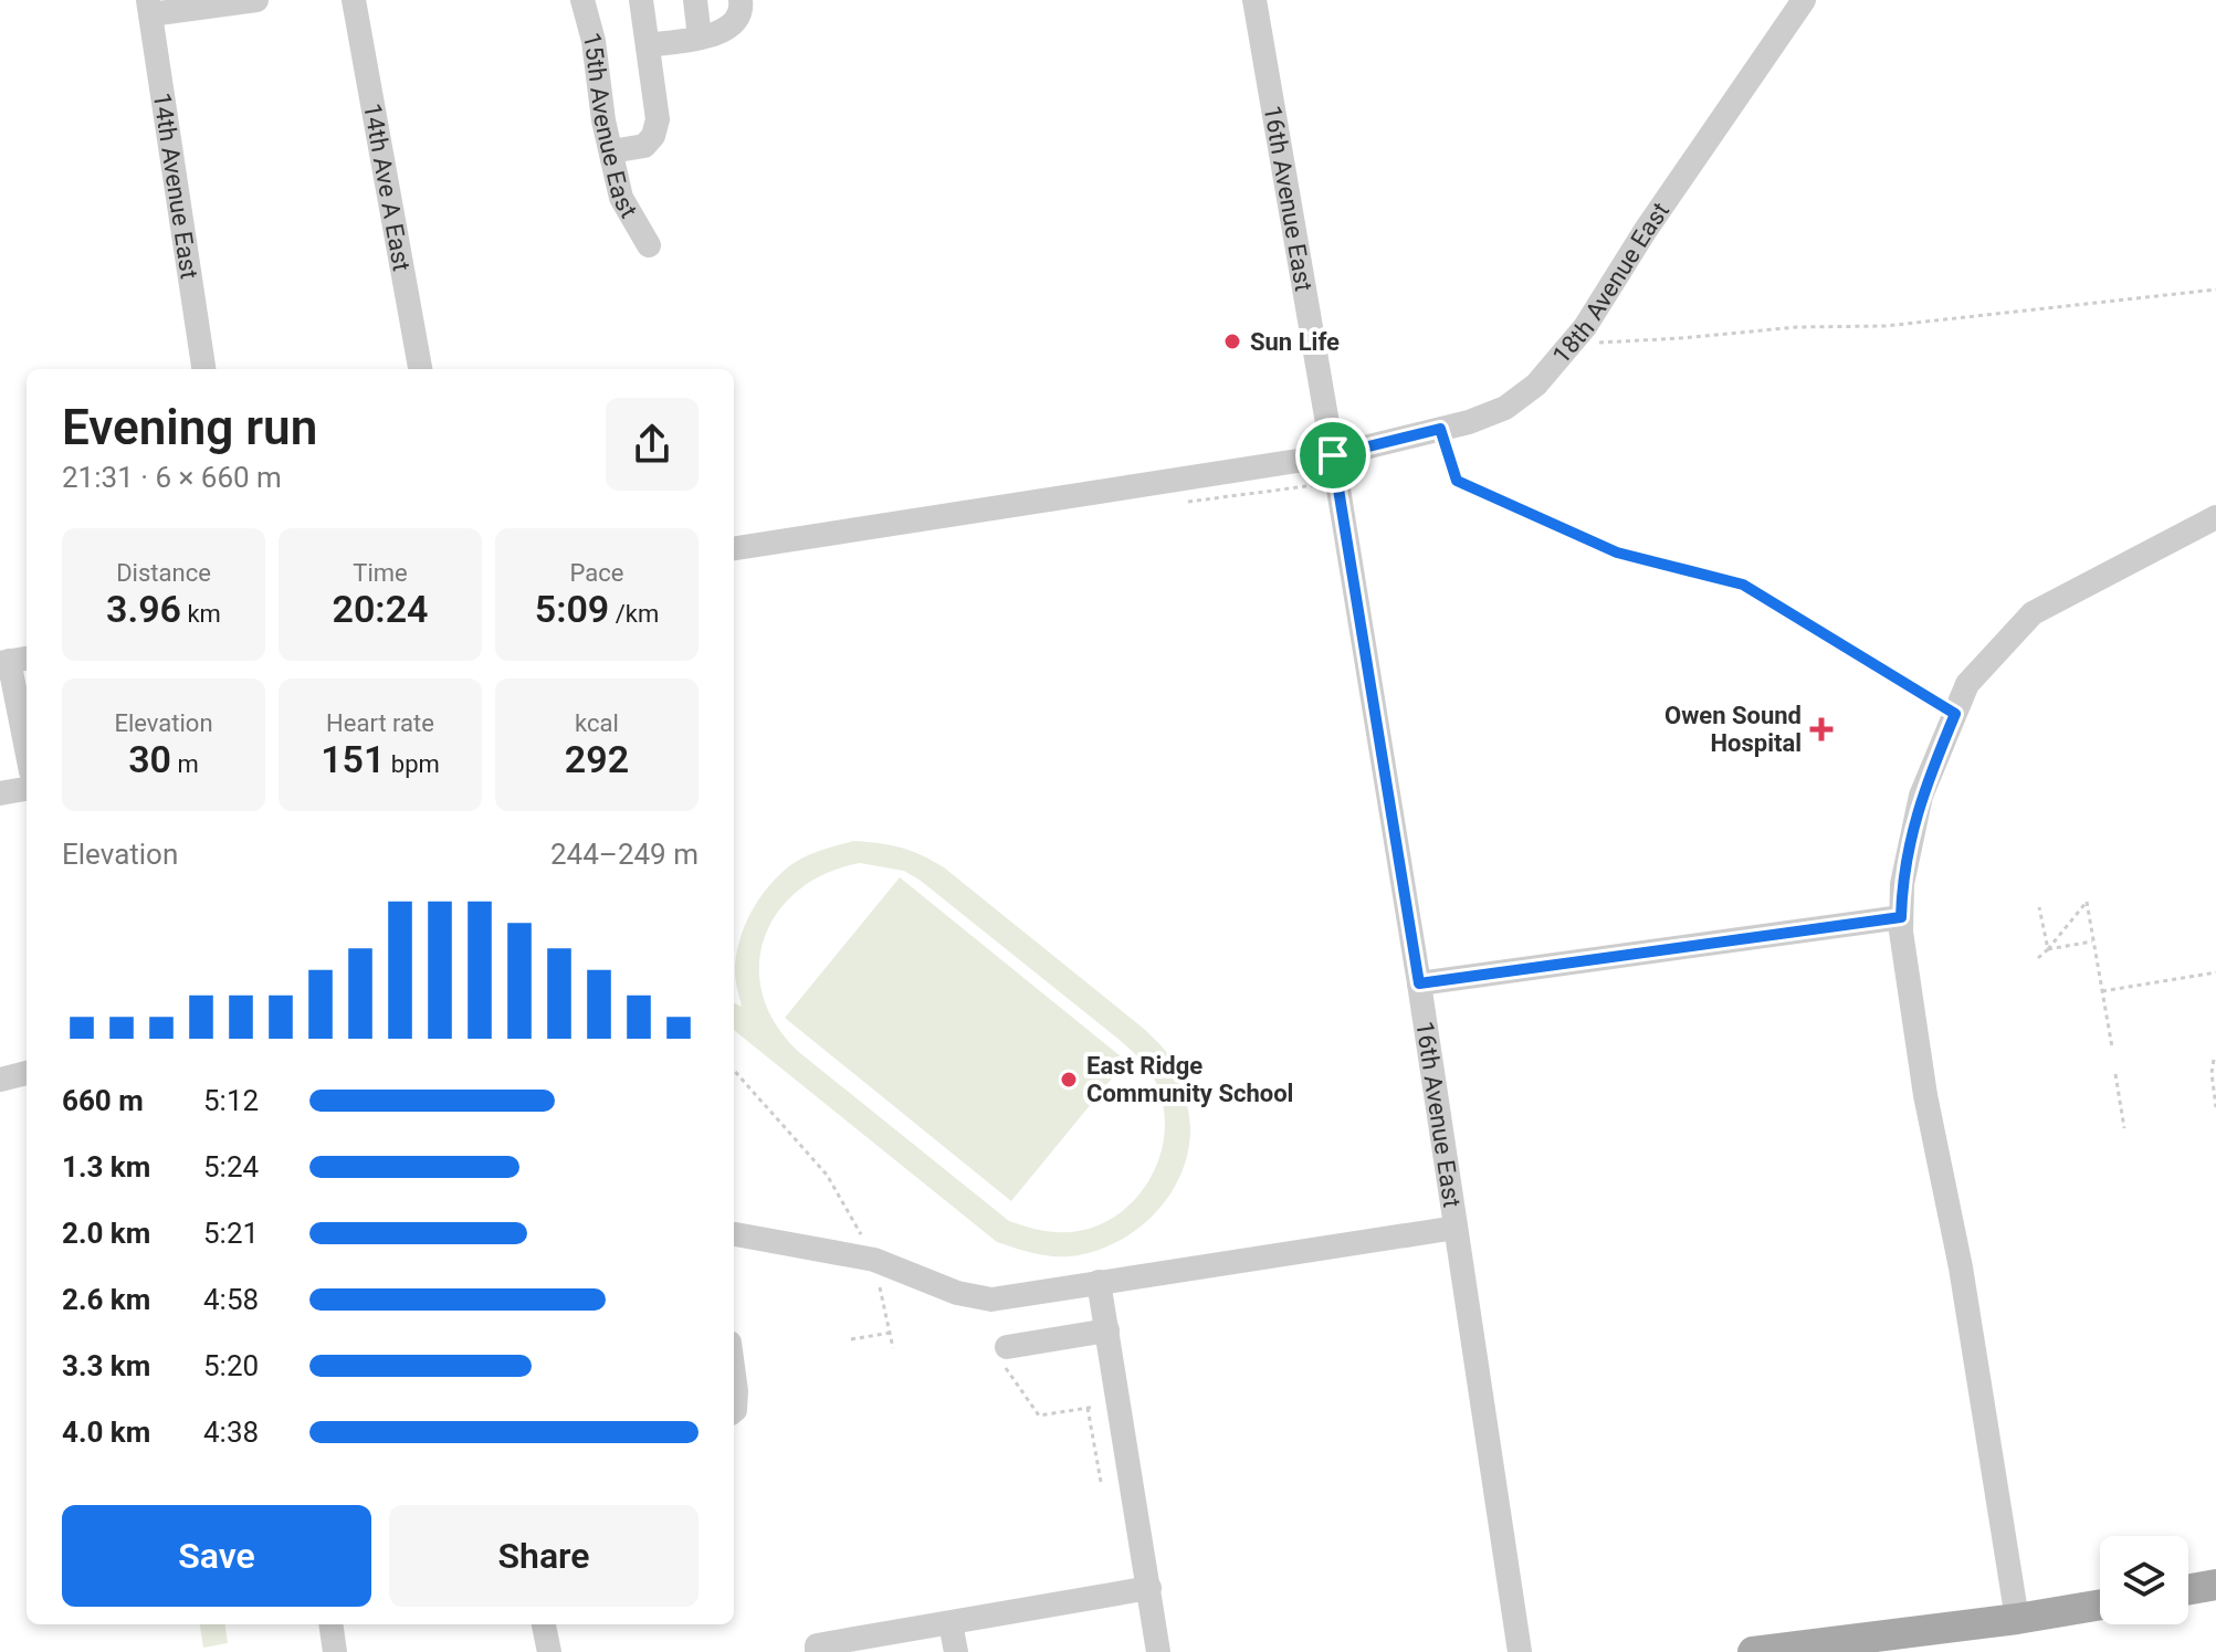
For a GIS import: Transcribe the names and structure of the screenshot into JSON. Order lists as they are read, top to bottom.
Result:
{
  "streets": {
    "street": [
      "15th Avenue East",
      "14th Avenue East",
      "14th Ave A East",
      "16th Avenue East",
      "18th Avenue East"
    ]
  },
  "crossings": [
    ["16th Avenue East", "18th Avenue East"]
  ],
  "places": {
    "other": ["Sun Life", "East Ridge Community School"],
    "health": ["Owen Sound Hospital"]
  },
  "page": {
    "heading": ["Evening run", "21:31 · 6 × 660 m"],
    "stats": [
      ["Distance", "3.96 km"],
      ["Time", "20:24"],
      ["Pace", "5:09 /km"],
      ["Elevation", "30 m"],
      ["Heart rate", "151 bpm"],
      ["kcal", "292"]
    ],
    "chart": ["Elevation", "244–249 m"],
    "list": [
      {
        "name": "660 m",
        "note": "5:12"
      },
      {
        "name": "1.3 km",
        "note": "5:24"
      },
      {
        "name": "2.0 km",
        "note": "5:21"
      },
      {
        "name": "2.6 km",
        "note": "4:58"
      },
      {
        "name": "3.3 km",
        "note": "5:20"
      },
      {
        "name": "4.0 km",
        "note": "4:38"
      }
    ],
    "buttons": ["Save", "Share"]
  }
}
